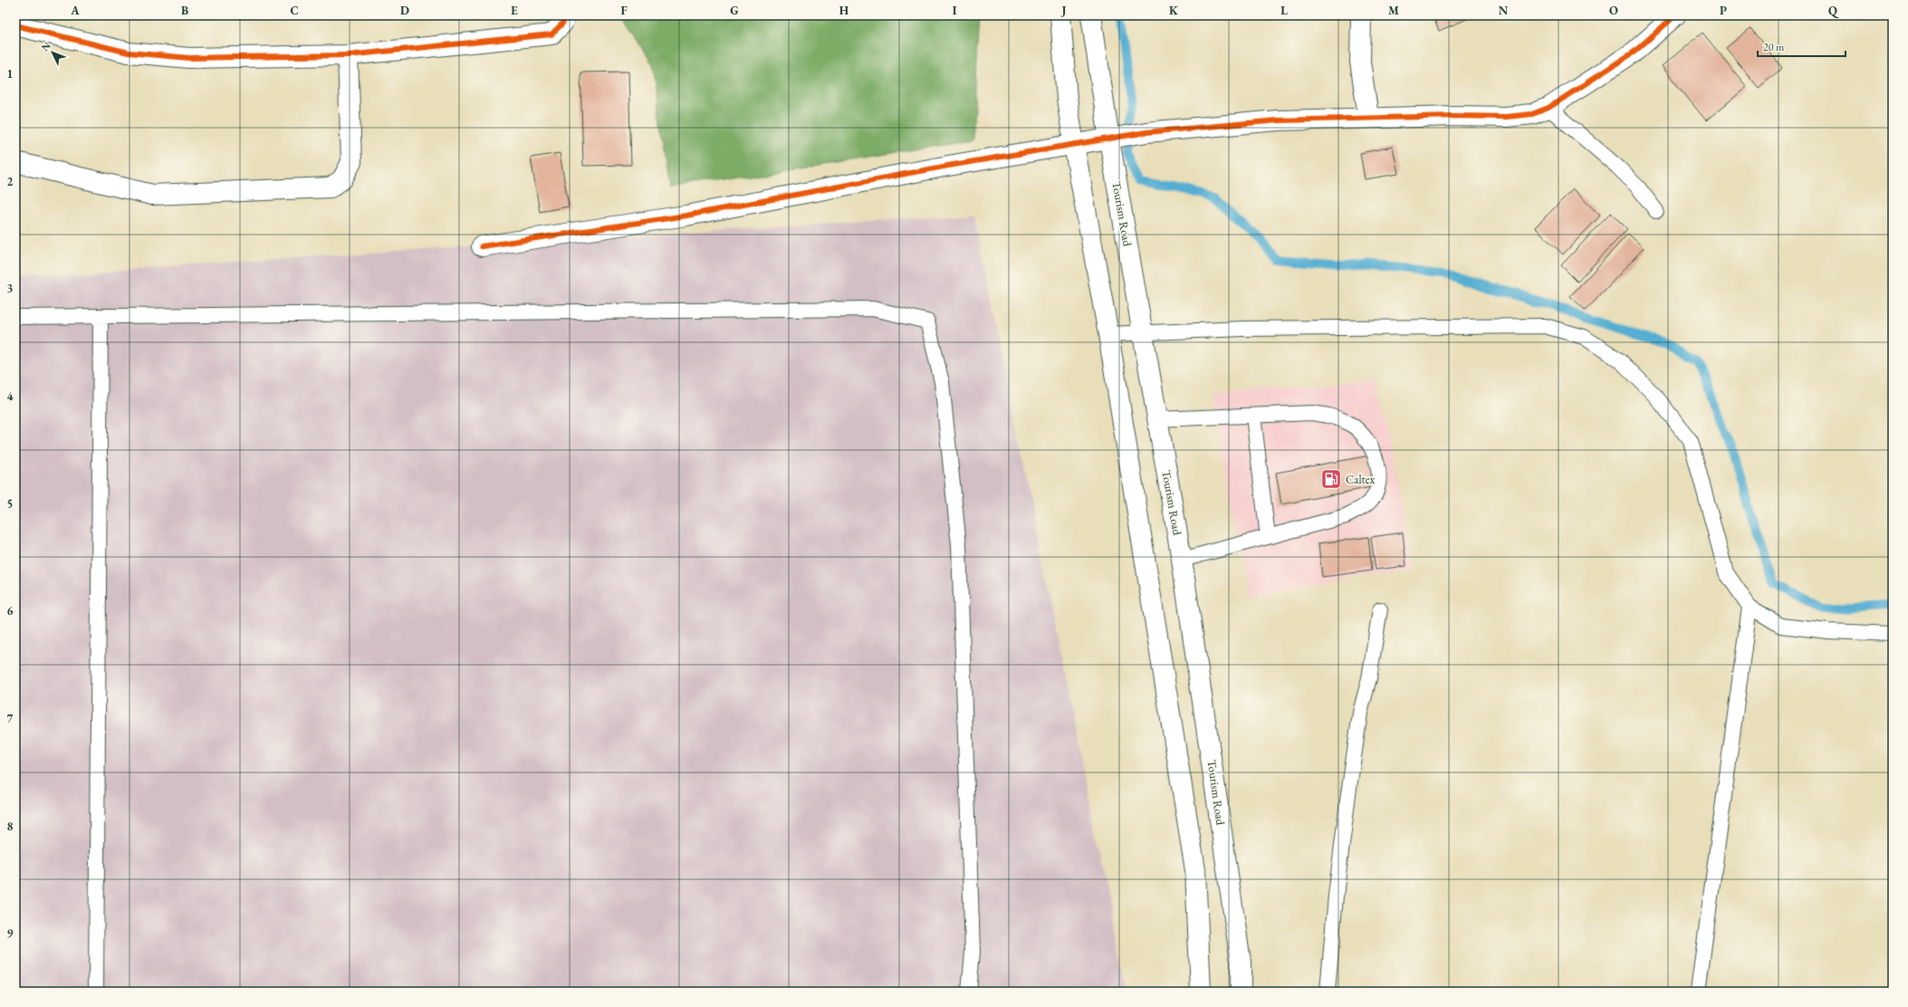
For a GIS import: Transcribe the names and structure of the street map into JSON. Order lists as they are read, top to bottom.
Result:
{
  "streets": {
    "street": ["Tourism Road"]
  },
  "places": {
    "fuel station": ["Caltex"]
  },
  "scale_bar": "20 m",
  "north": "top left",
  "grid": {
    "columns": [
      "A",
      "B",
      "C",
      "D",
      "E",
      "F",
      "G",
      "H",
      "I",
      "J",
      "K",
      "L",
      "M",
      "N",
      "O",
      "P",
      "Q"
    ],
    "rows": [
      "1",
      "2",
      "3",
      "4",
      "5",
      "6",
      "7",
      "8",
      "9"
    ]
  }
}
